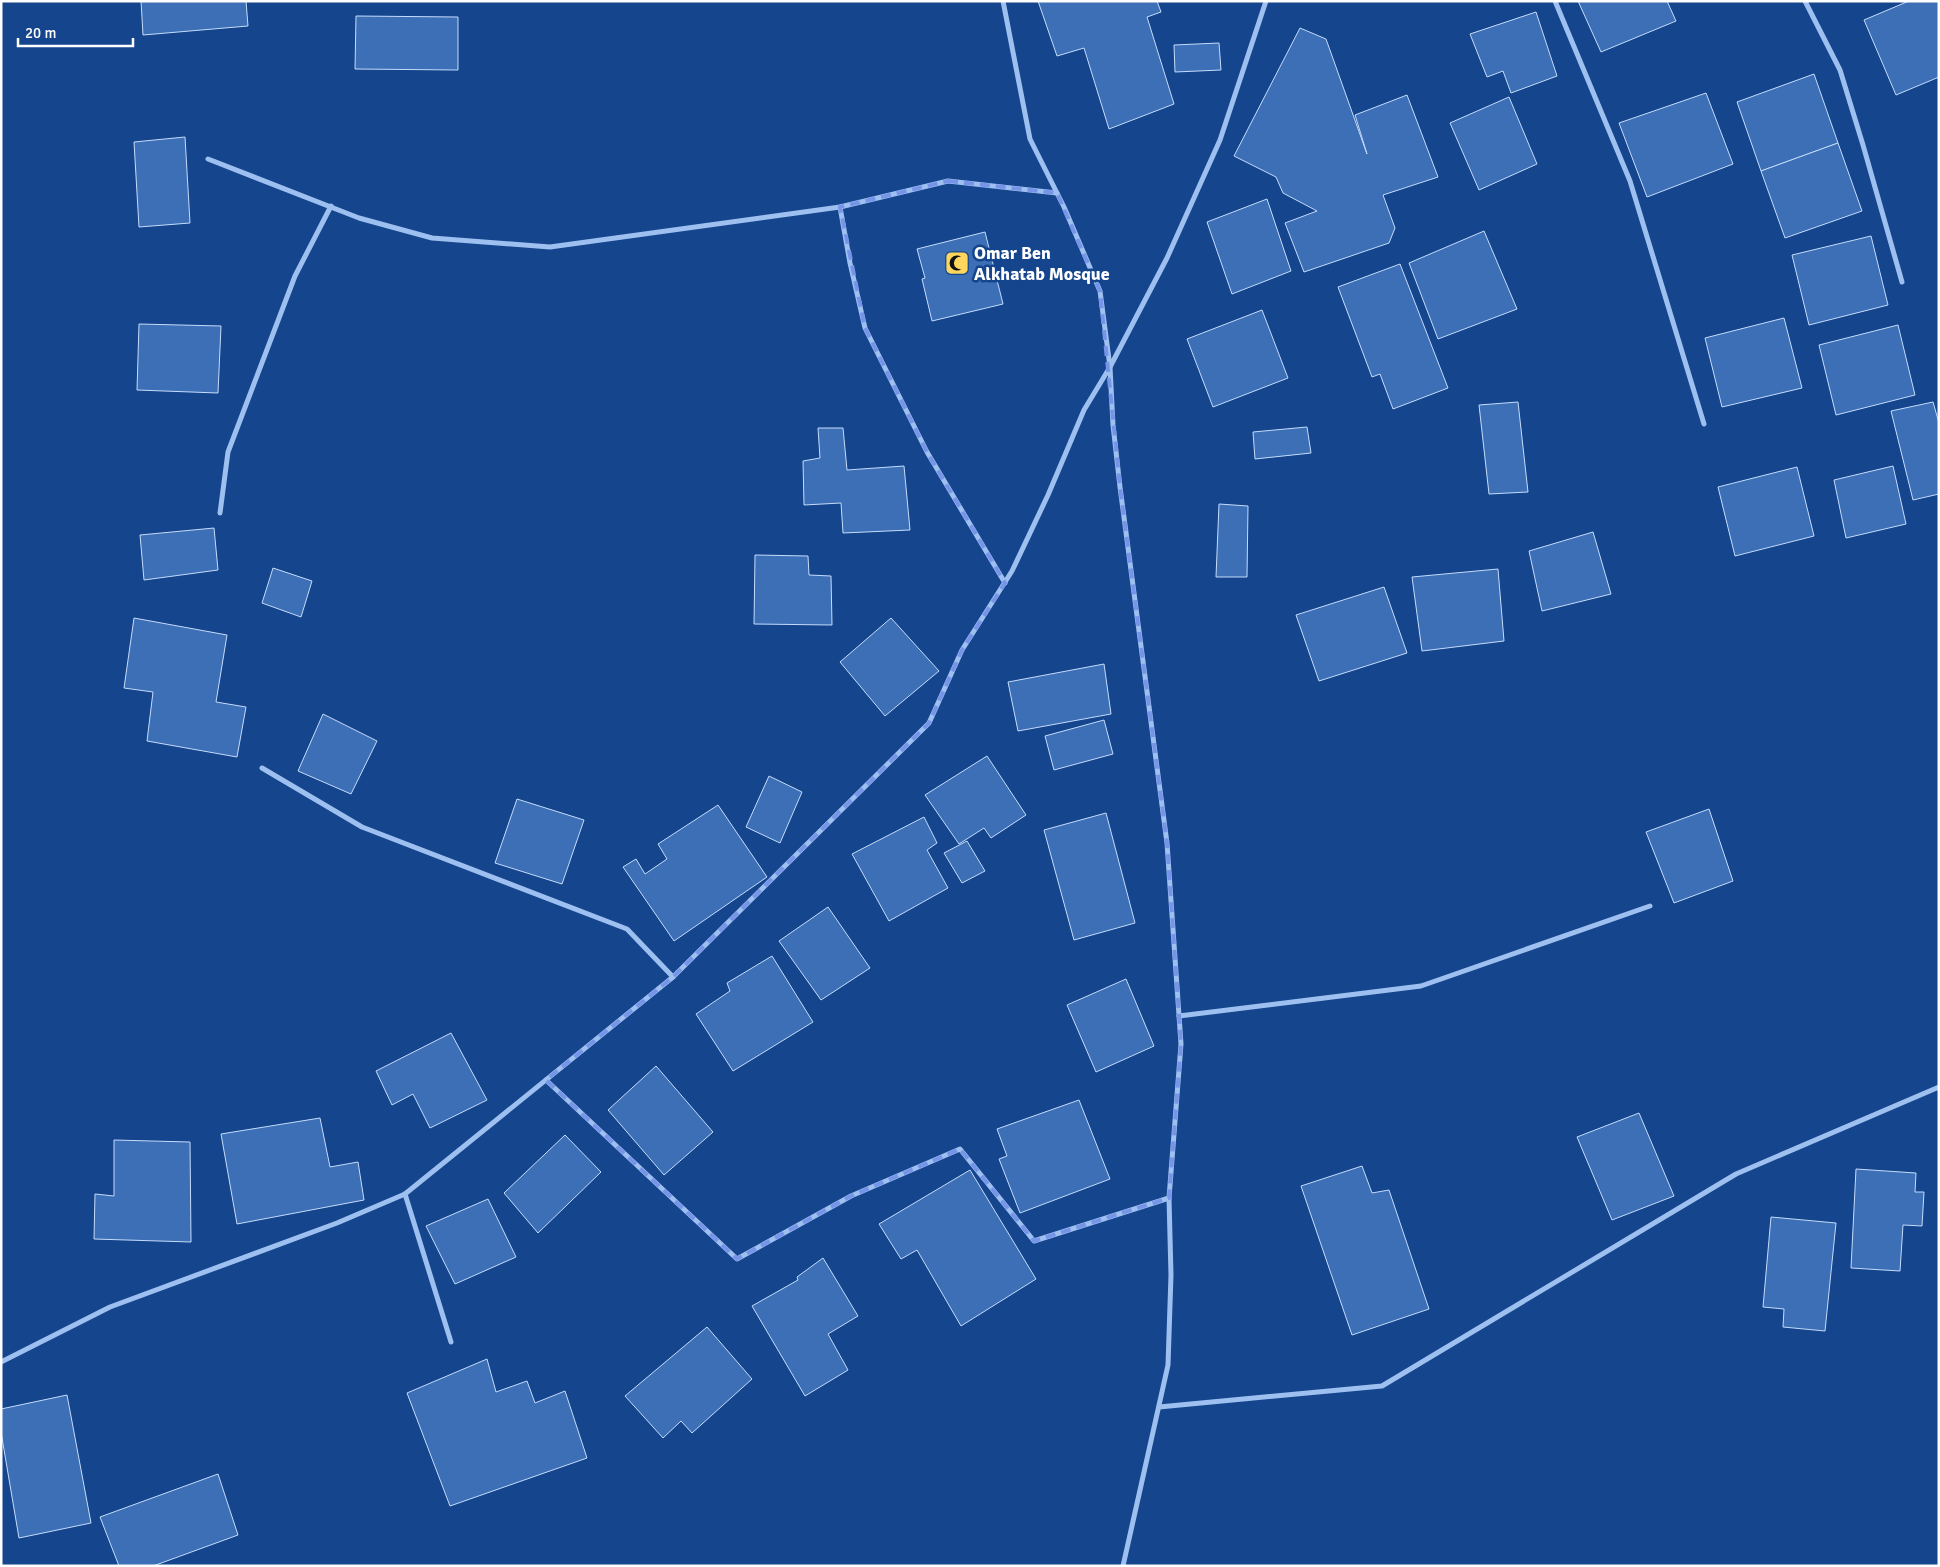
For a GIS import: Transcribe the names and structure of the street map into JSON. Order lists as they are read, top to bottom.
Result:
{
  "places": {
    "mosque": ["Omar Ben Alkhatab Mosque"]
  },
  "scale_bar": "20 m"
}
